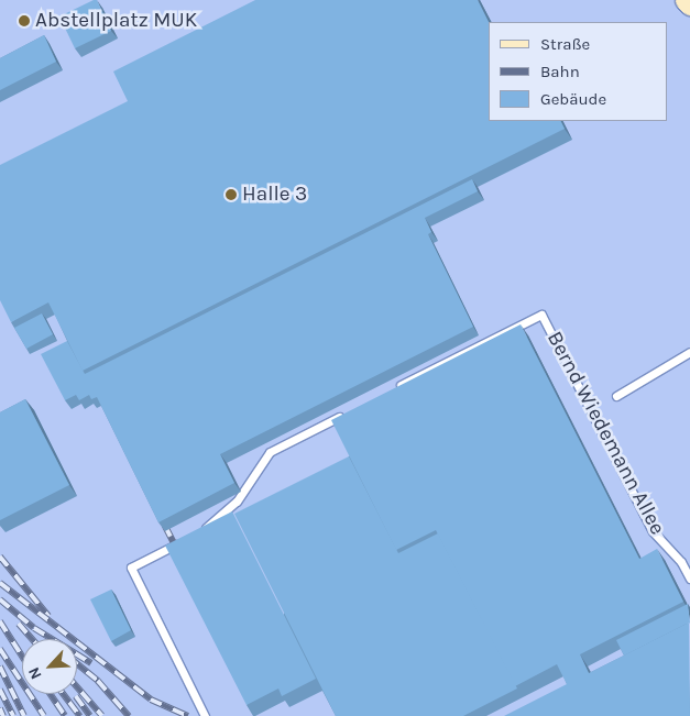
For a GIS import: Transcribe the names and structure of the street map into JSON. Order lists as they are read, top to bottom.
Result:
{
  "streets": {
    "lane": ["Bernd Wiedemann Allee"]
  },
  "places": ["Abstellplatz MUK", "Halle 3"],
  "legend": ["Straße", "Bahn", "Gebäude"],
  "north": "bottom left"
}
